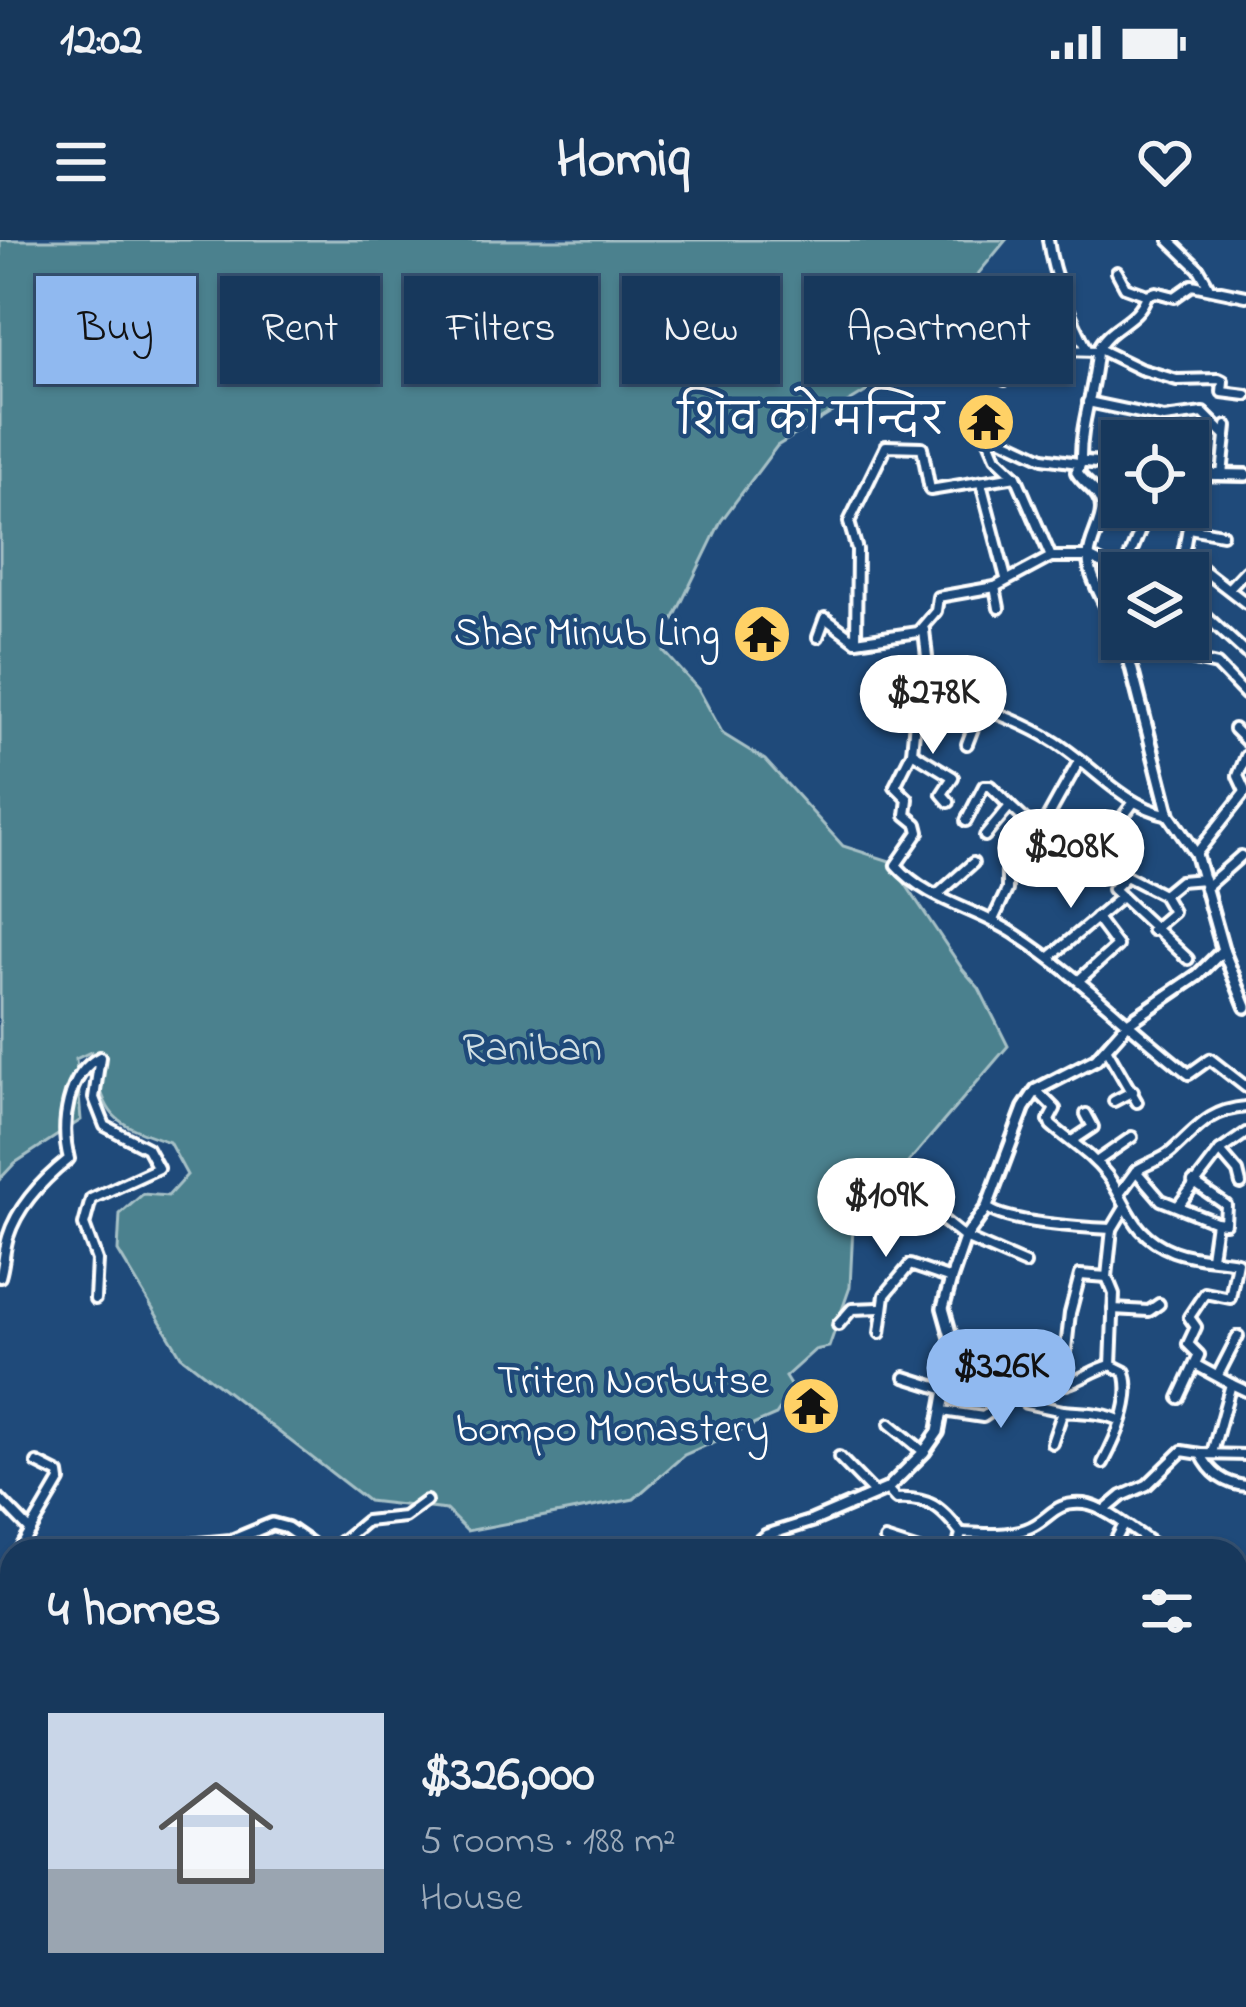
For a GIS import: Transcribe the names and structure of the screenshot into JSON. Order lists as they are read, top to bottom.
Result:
{
  "parks": ["Raniban"],
  "places": {
    "temple": ["शिव को मन्दिर", "Shar Minub Ling", "Triten Norbutse bompo Monastery"]
  },
  "page": {
    "status": "12:02",
    "header": "Homiq",
    "chip": [
      "Buy",
      "Rent",
      "Filters",
      "New",
      "Apartment"
    ],
    "price": [
      "$278K",
      "$208K",
      "$109K",
      "$326K"
    ],
    "heading": "4 homes",
    "list": [
      {
        "name": "$326,000",
        "note": "5 rooms · 188 m² · House"
      }
    ]
  }
}
